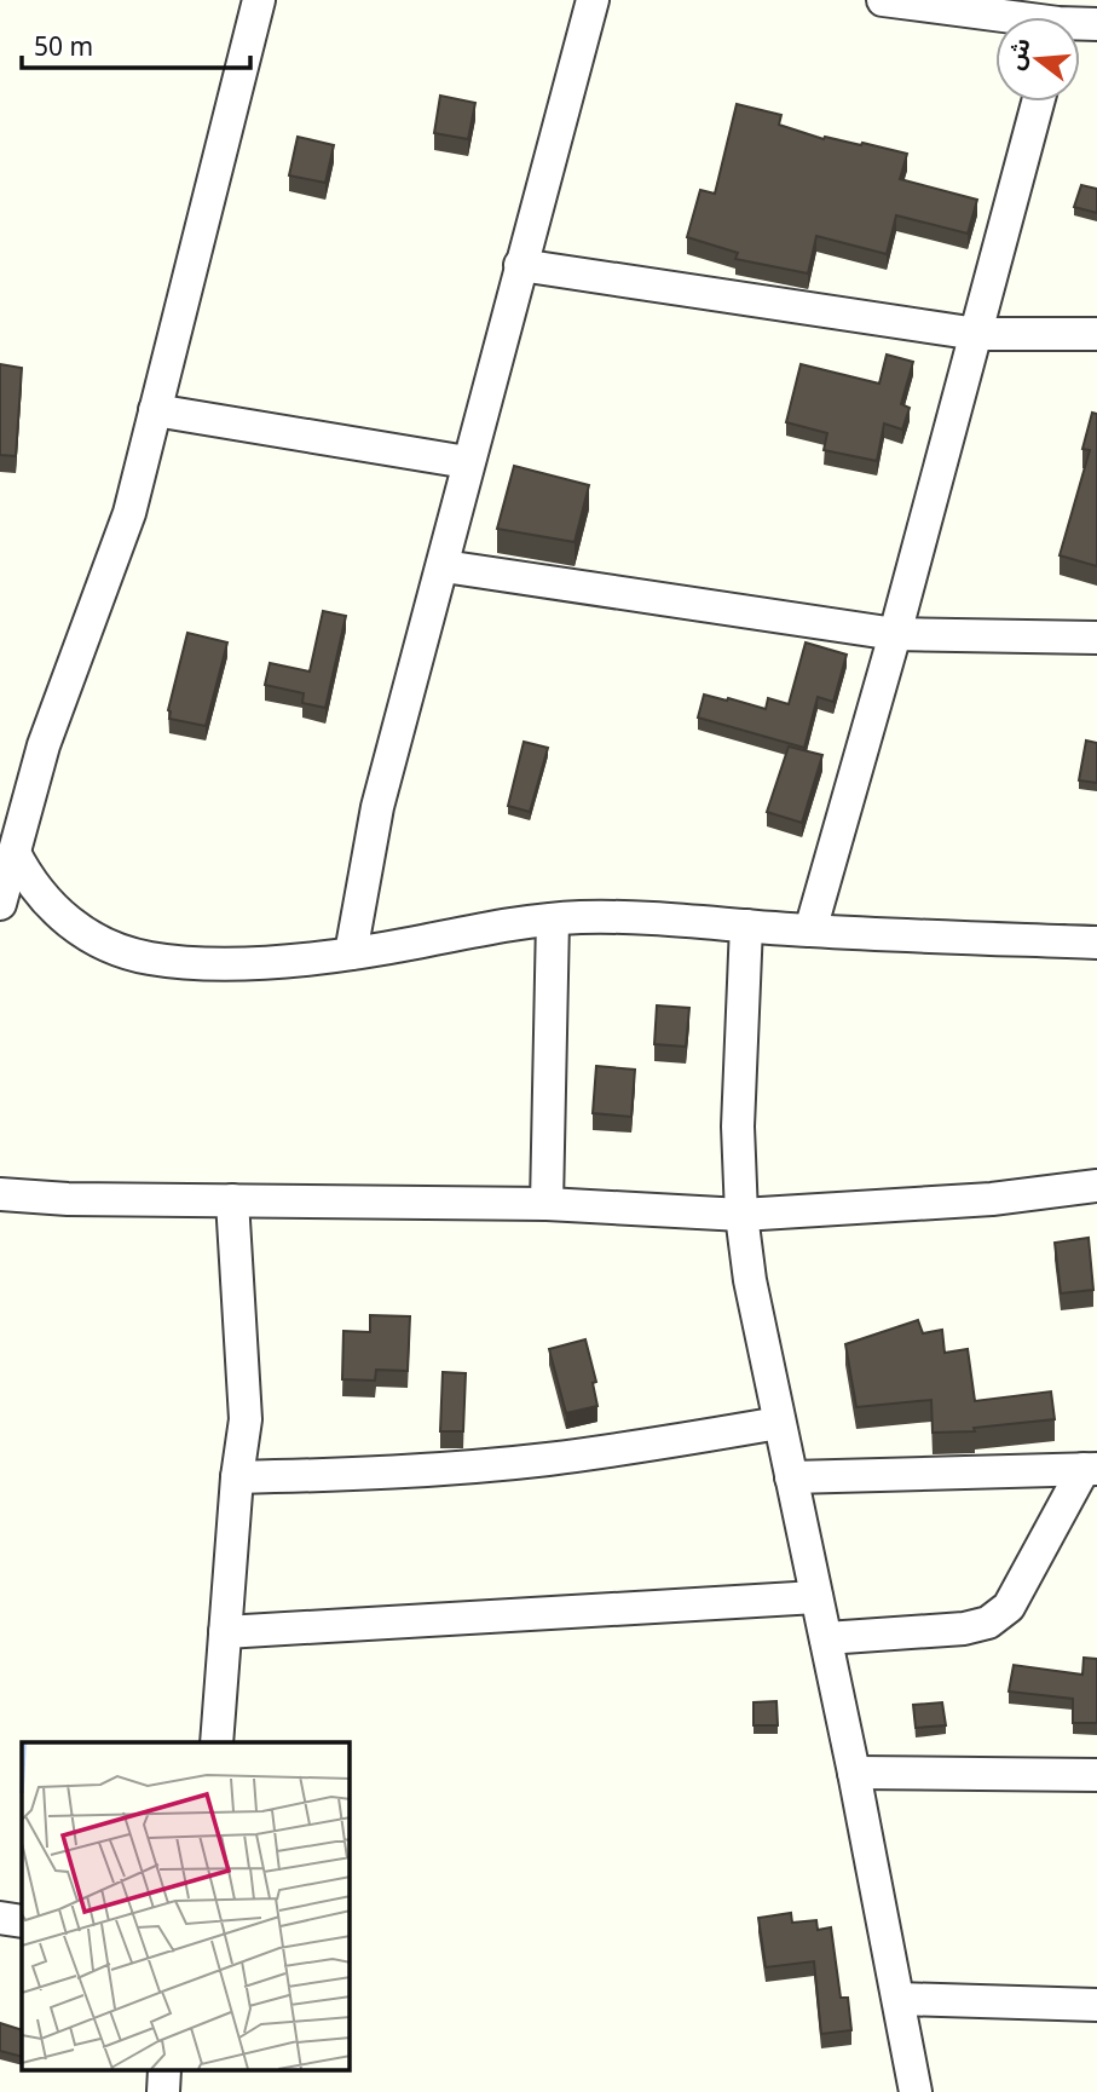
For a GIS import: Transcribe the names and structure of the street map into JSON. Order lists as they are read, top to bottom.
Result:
{
  "scale_bar": "50 m",
  "north": "left"
}
